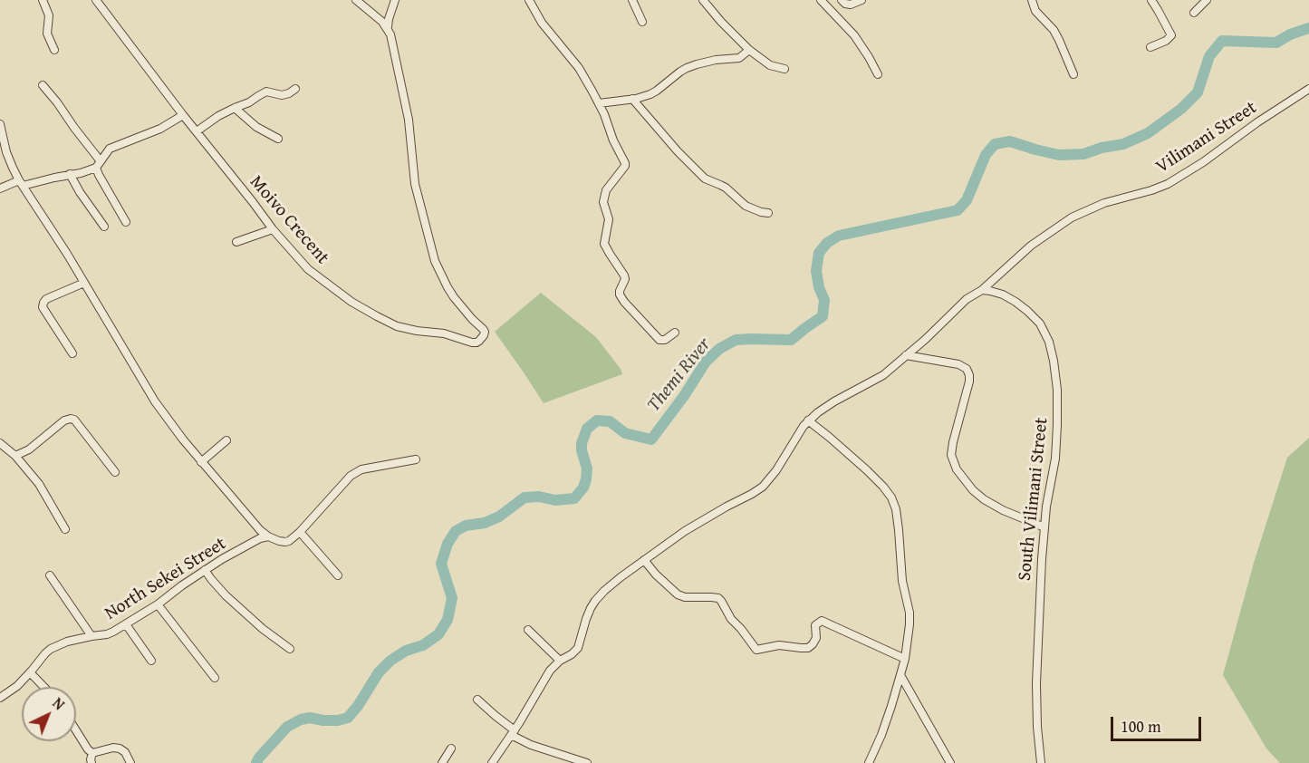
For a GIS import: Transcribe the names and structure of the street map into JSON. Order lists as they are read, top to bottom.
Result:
{
  "streets": {
    "street": [
      "Vilimani Street",
      "Moivo Crecent",
      "South Vilimani Street",
      "North Sekei Street"
    ]
  },
  "crossings": [
    ["Vilimani Street", "South Vilimani Street"]
  ],
  "water": ["Themi River"],
  "scale_bar": "100 m",
  "north": "top right"
}
